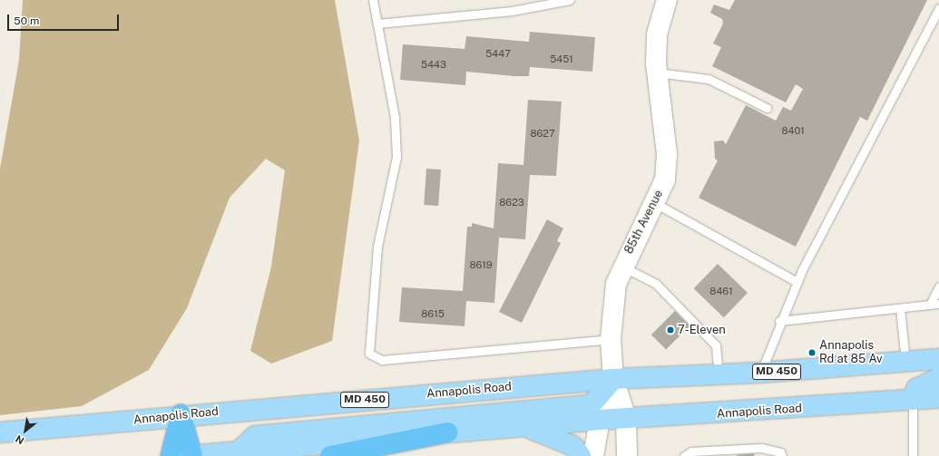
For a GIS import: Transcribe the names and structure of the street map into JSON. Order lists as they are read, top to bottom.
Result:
{
  "streets": {
    "main road": ["MD 450", "Annapolis Road"],
    "street": ["85th Avenue"]
  },
  "crossings": [
    ["85th Avenue", "Annapolis Road"]
  ],
  "places": ["7-Eleven", "Annapolis Rd at 85 Av"],
  "house_numbers": [
    "5447",
    "5451",
    "5443",
    "8401",
    "8627",
    "8623",
    "8619",
    "8461",
    "8615"
  ],
  "scale_bar": "50 m",
  "north": "bottom left"
}
